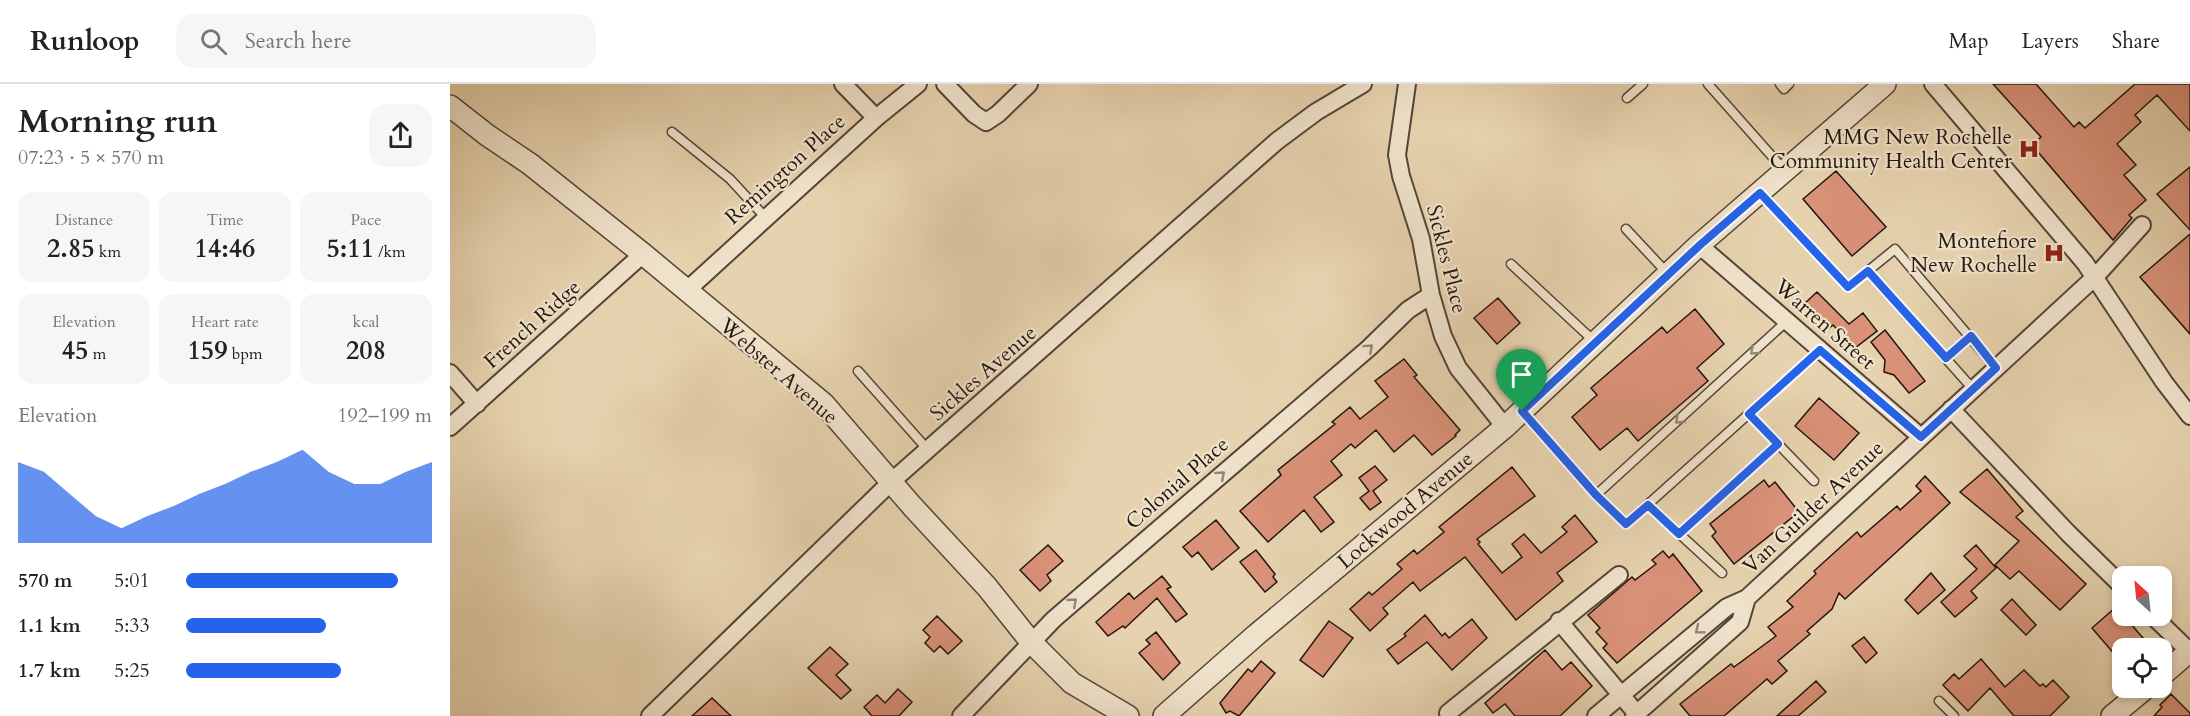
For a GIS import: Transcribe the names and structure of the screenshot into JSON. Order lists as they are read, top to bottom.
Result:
{
  "streets": {
    "street": [
      "Remington Place",
      "Sickles Place",
      "French Ridge",
      "Warren Street",
      "Webster Avenue",
      "Sickles Avenue",
      "Colonial Place",
      "Van Guilder Avenue",
      "Lockwood Avenue"
    ]
  },
  "crossings": [
    ["Remington Place", "Webster Avenue"],
    ["Sickles Place", "Colonial Place"],
    ["Sickles Place", "Lockwood Avenue"],
    ["French Ridge", "Webster Avenue"],
    ["Warren Street", "Van Guilder Avenue"],
    ["Warren Street", "Lockwood Avenue"],
    ["Webster Avenue", "Sickles Avenue"],
    ["Webster Avenue", "Colonial Place"]
  ],
  "one_way": ["Colonial Place"],
  "places": {
    "hospital": ["MMG New Rochelle Community Health Center", "Montefiore New Rochelle"]
  },
  "north": "top left",
  "page": {
    "header": "Runloop",
    "search": "Search here",
    "nav": ["Map", "Layers", "Share"],
    "heading": ["Morning run", "07:23 · 5 × 570 m"],
    "stats": [
      ["Distance", "2.85 km"],
      ["Time", "14:46"],
      ["Pace", "5:11 /km"],
      ["Elevation", "45 m"],
      ["Heart rate", "159 bpm"],
      ["kcal", "208"]
    ],
    "chart": ["Elevation", "192–199 m"],
    "list": [
      {
        "name": "570 m",
        "note": "5:01"
      },
      {
        "name": "1.1 km",
        "note": "5:33"
      },
      {
        "name": "1.7 km",
        "note": "5:25"
      }
    ]
  }
}
